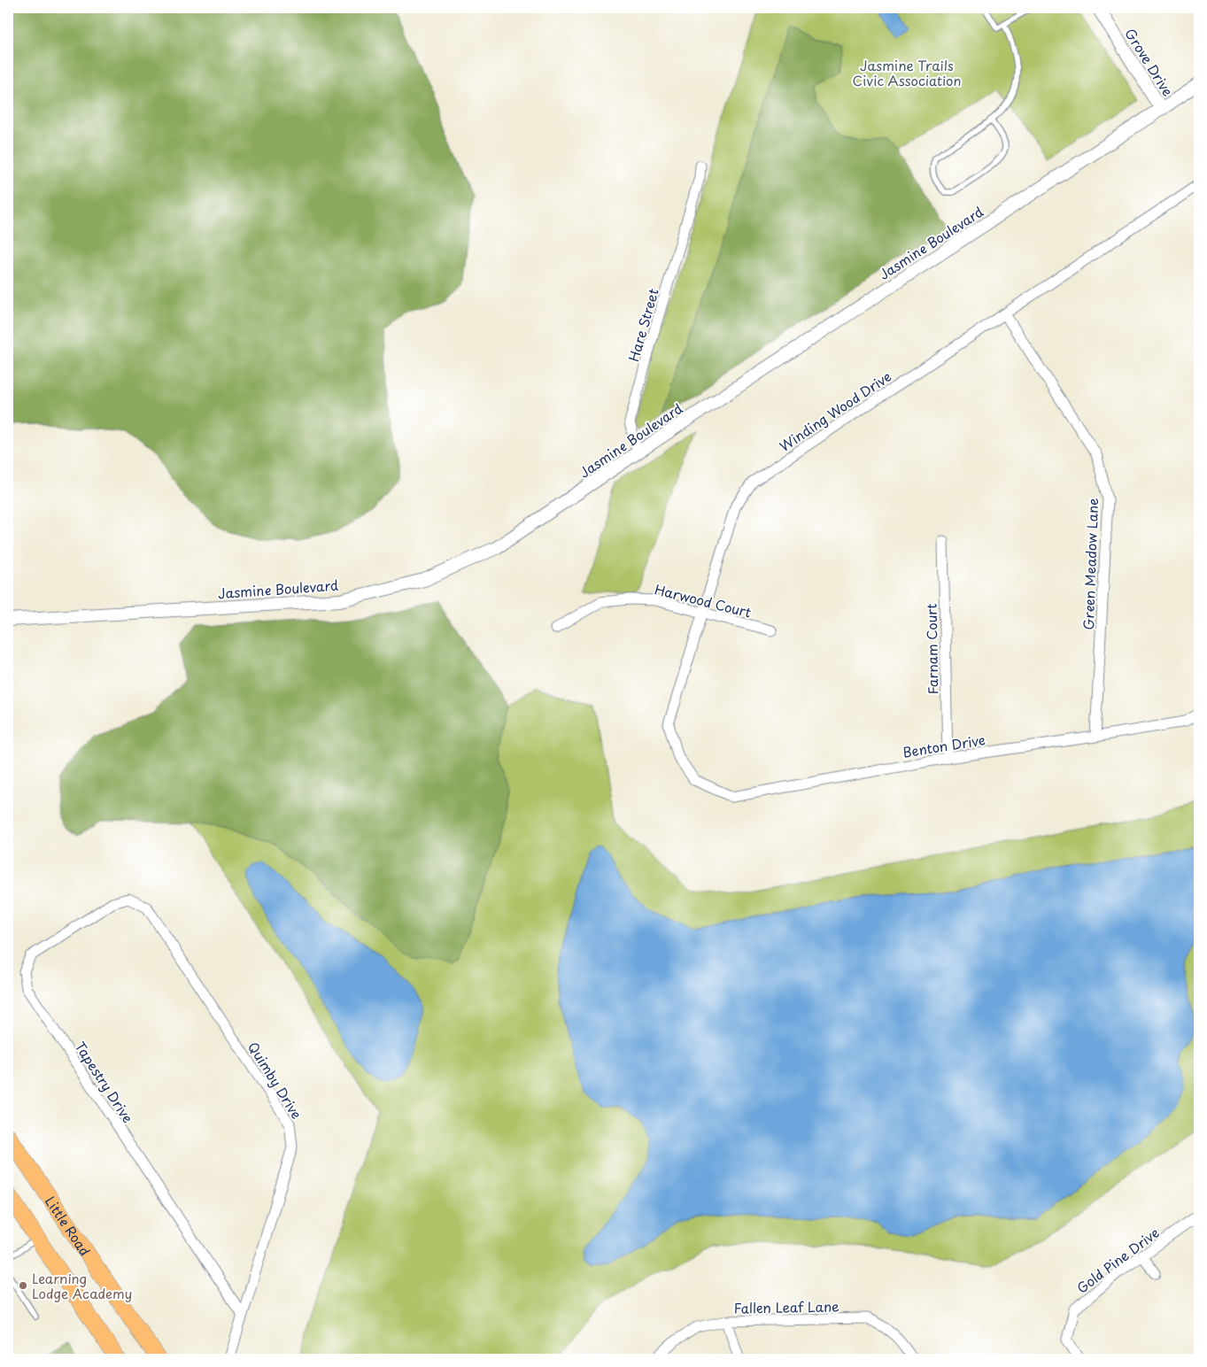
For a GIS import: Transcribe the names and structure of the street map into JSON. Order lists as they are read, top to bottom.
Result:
{
  "streets": {
    "main road": ["Little Road"],
    "street": [
      "Grove Drive",
      "Jasmine Boulevard",
      "Hare Street",
      "Winding Wood Drive",
      "Green Meadow Lane",
      "Harwood Court",
      "Farnam Court",
      "Benton Drive",
      "Quimby Drive",
      "Tapestry Drive",
      "Gold Pine Drive",
      "Fallen Leaf Lane"
    ]
  },
  "crossings": [
    ["Grove Drive", "Jasmine Boulevard"],
    ["Jasmine Boulevard", "Hare Street"],
    ["Winding Wood Drive", "Green Meadow Lane"],
    ["Winding Wood Drive", "Harwood Court"],
    ["Winding Wood Drive", "Benton Drive"],
    ["Green Meadow Lane", "Benton Drive"],
    ["Farnam Court", "Benton Drive"],
    ["Quimby Drive", "Tapestry Drive"]
  ],
  "parks": ["Jasmine Trails Civic Association"],
  "places": ["Learning Lodge Academy"]
}
